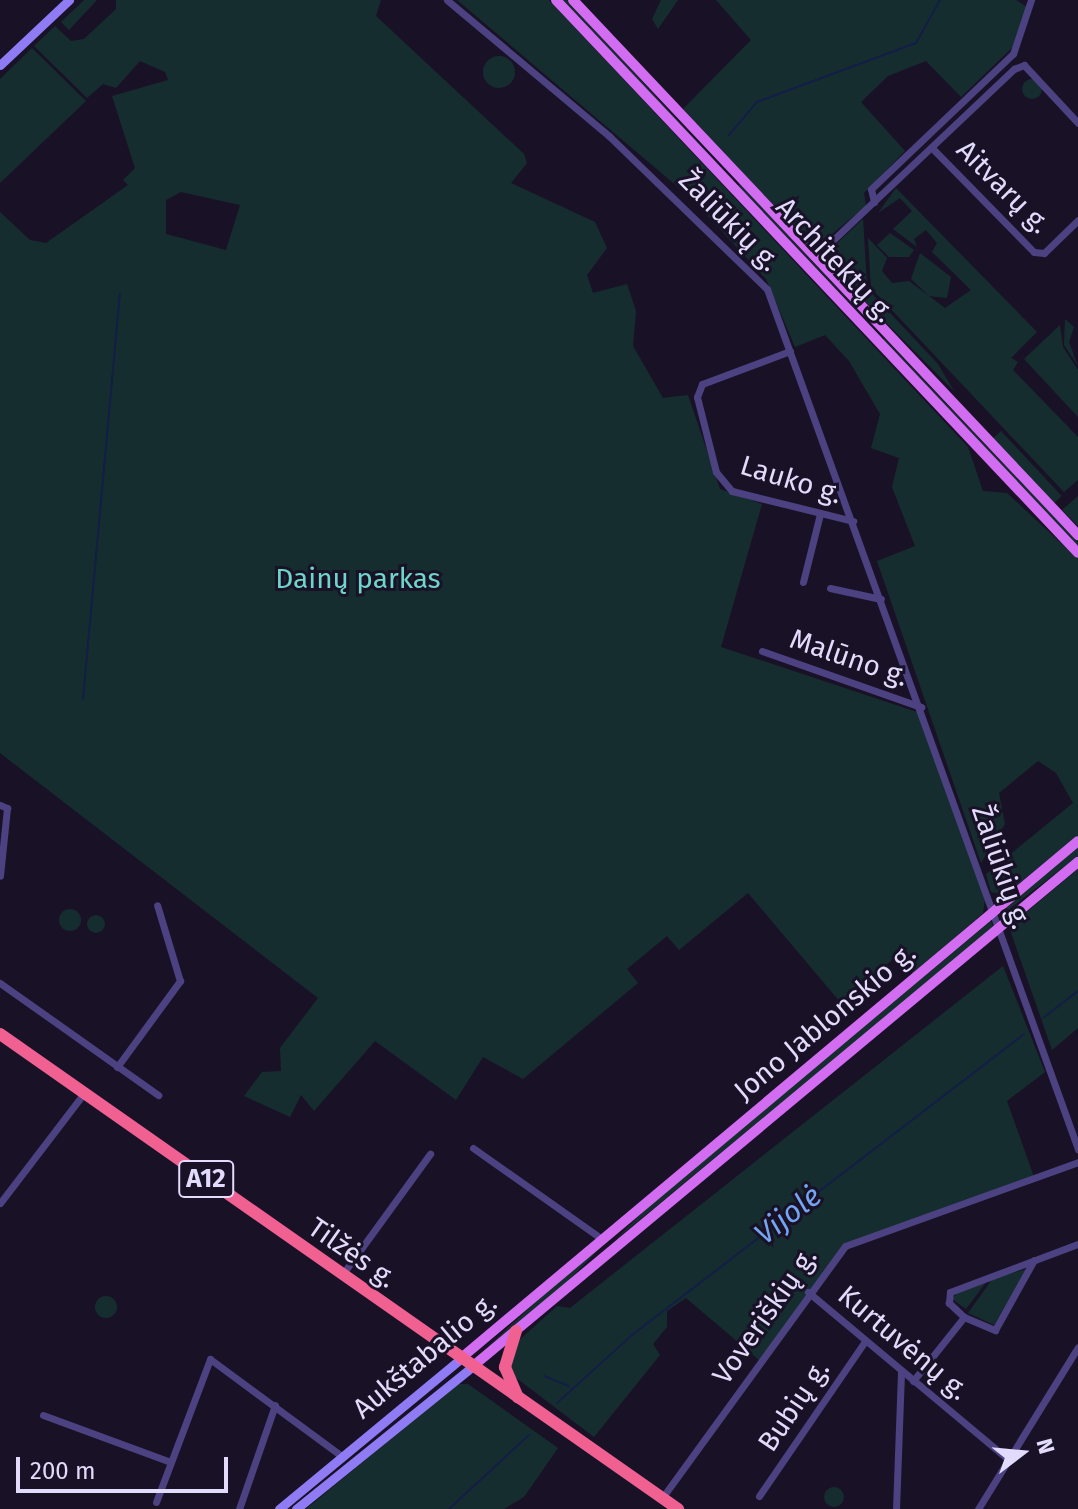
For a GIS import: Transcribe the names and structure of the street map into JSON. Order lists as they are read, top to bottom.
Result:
{
  "streets": {
    "highway": ["A12", "Tilžės g."],
    "main road": ["Architektų g.", "Jono Jablonskio g.", "Aukštabalio g."],
    "street": [
      "Aitvarų g.",
      "Žaliūkių g.",
      "Lauko g.",
      "Malūno g.",
      "Voveriškių g.",
      "Kurtuvėnų g.",
      "Bubių g."
    ]
  },
  "crossings": [
    ["Aitvarų g.", "Architektų g."],
    ["Žaliūkių g.", "Lauko g."],
    ["Žaliūkių g.", "Malūno g."],
    ["Žaliūkių g.", "Jono Jablonskio g."],
    ["Lauko g.", "Malūno g."],
    ["Jono Jablonskio g.", "Aukštabalio g."],
    ["Tilžės g.", "Voveriškių g."],
    ["Tilžės g.", "Aukštabalio g."],
    ["Voveriškių g.", "Kurtuvėnų g."],
    ["Kurtuvėnų g.", "Bubių g."]
  ],
  "water": ["Vijolė"],
  "parks": ["Dainų parkas"],
  "scale_bar": "200 m",
  "north": "right"
}
